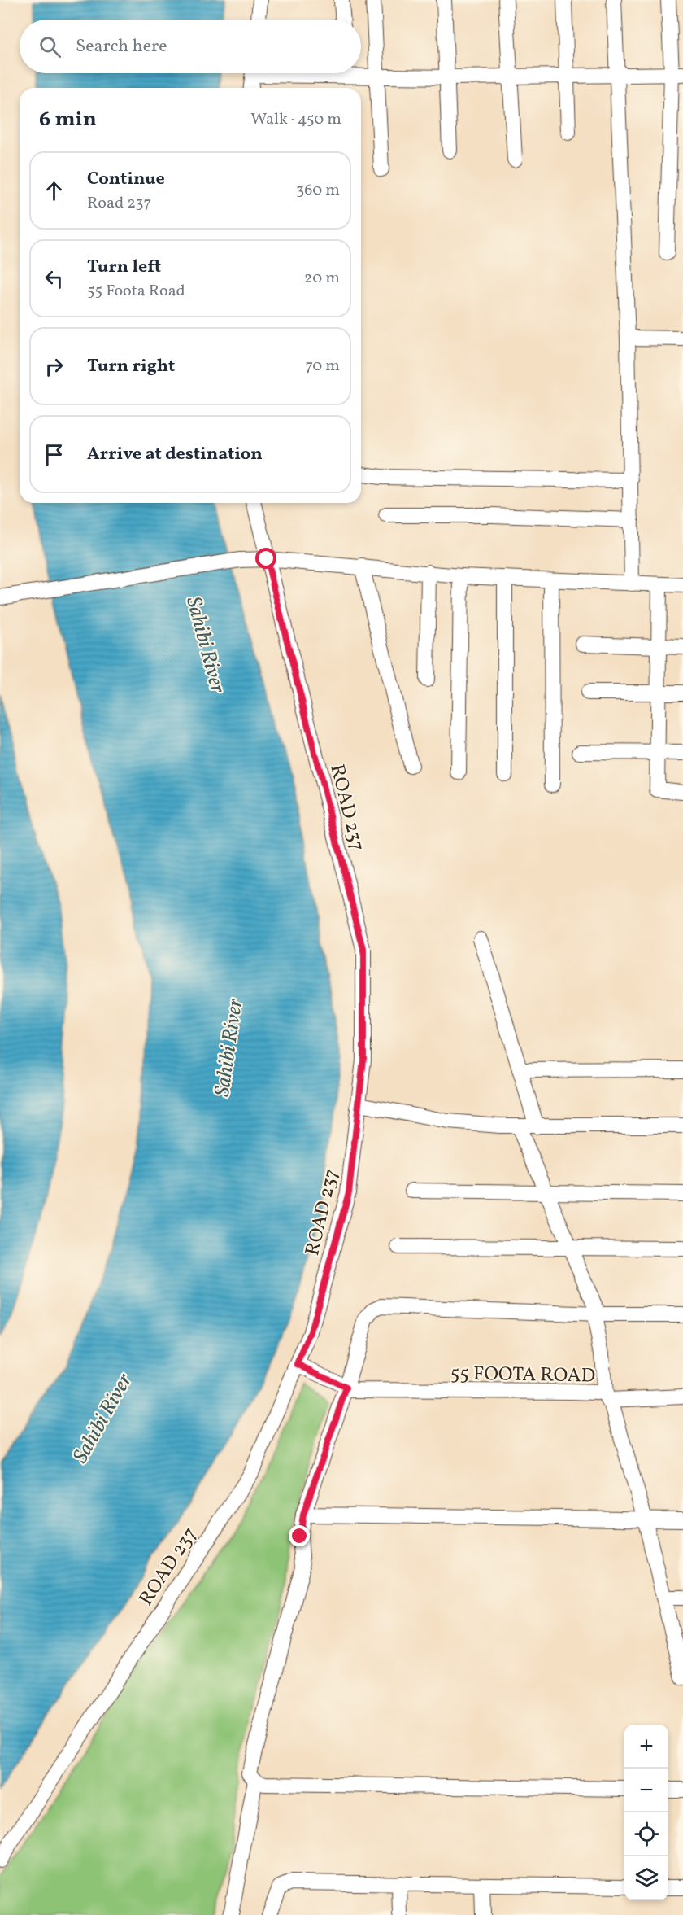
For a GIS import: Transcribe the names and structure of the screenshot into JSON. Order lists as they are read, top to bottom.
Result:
{
  "streets": {
    "street": ["ROAD 237", "55 FOOTA ROAD"]
  },
  "crossings": [
    ["ROAD 237", "55 FOOTA ROAD"]
  ],
  "water": ["Sahibi River"],
  "page": {
    "search": "Search here",
    "heading": ["6 min", "Walk · 450 m"],
    "list": [
      ["Continue", "Road 237", "360 m"],
      ["Turn left", "55 Foota Road", "20 m"],
      ["Turn right", "70 m"],
      "Arrive at destination"
    ],
    "map_buttons": ["+", "−"]
  }
}
